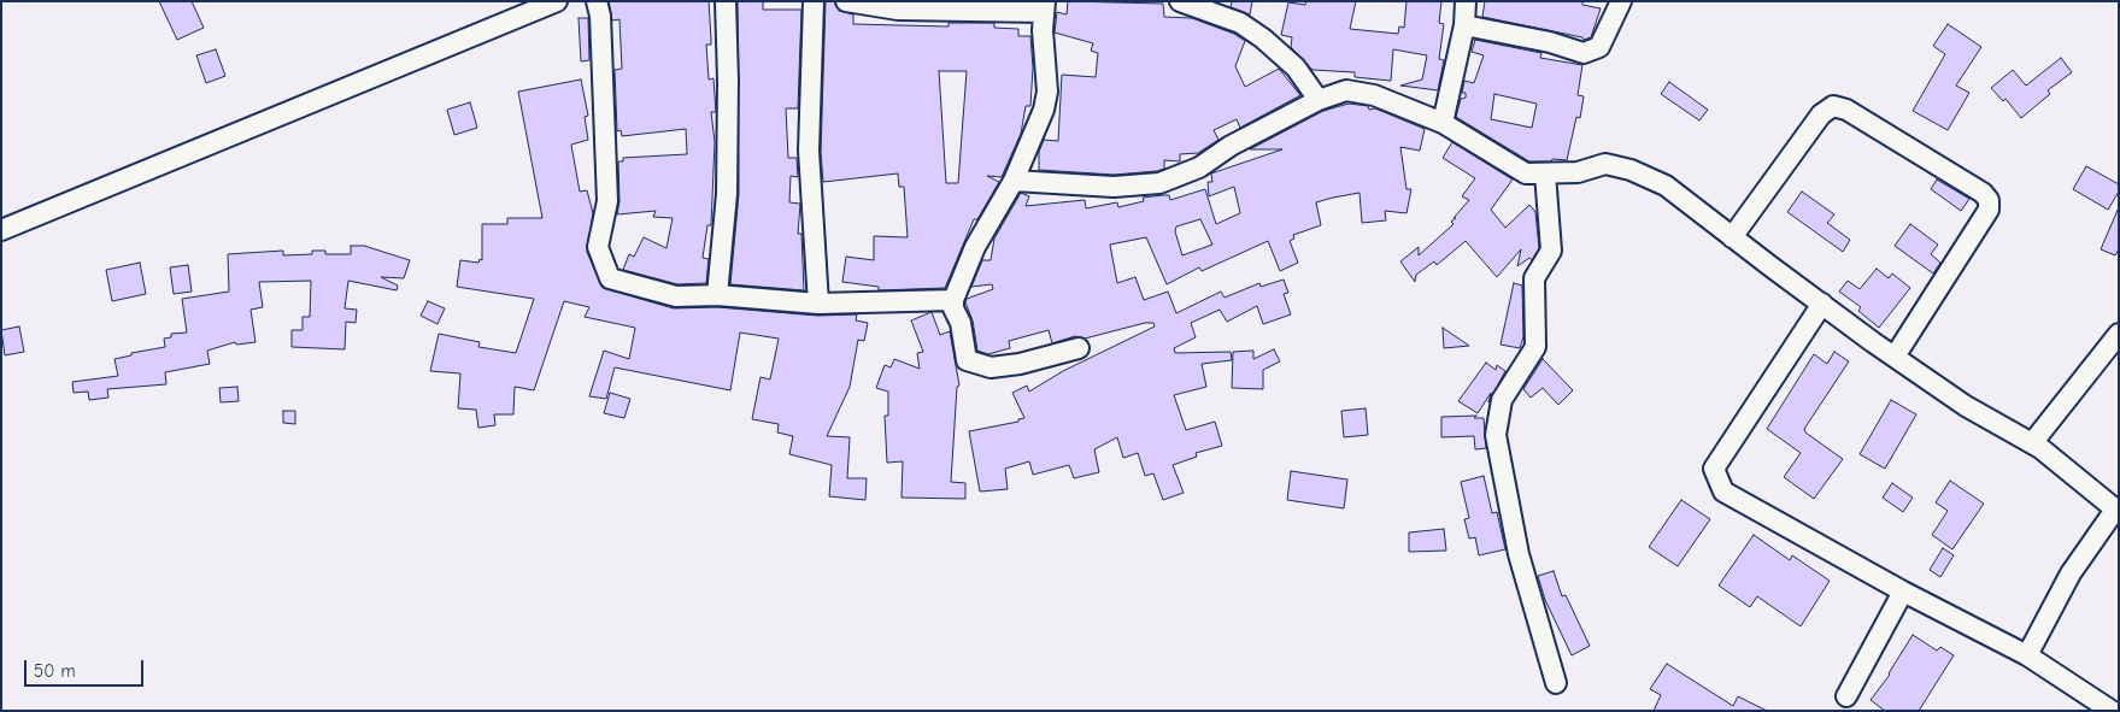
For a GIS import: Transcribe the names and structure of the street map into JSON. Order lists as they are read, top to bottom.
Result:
{
  "scale_bar": "50 m"
}
